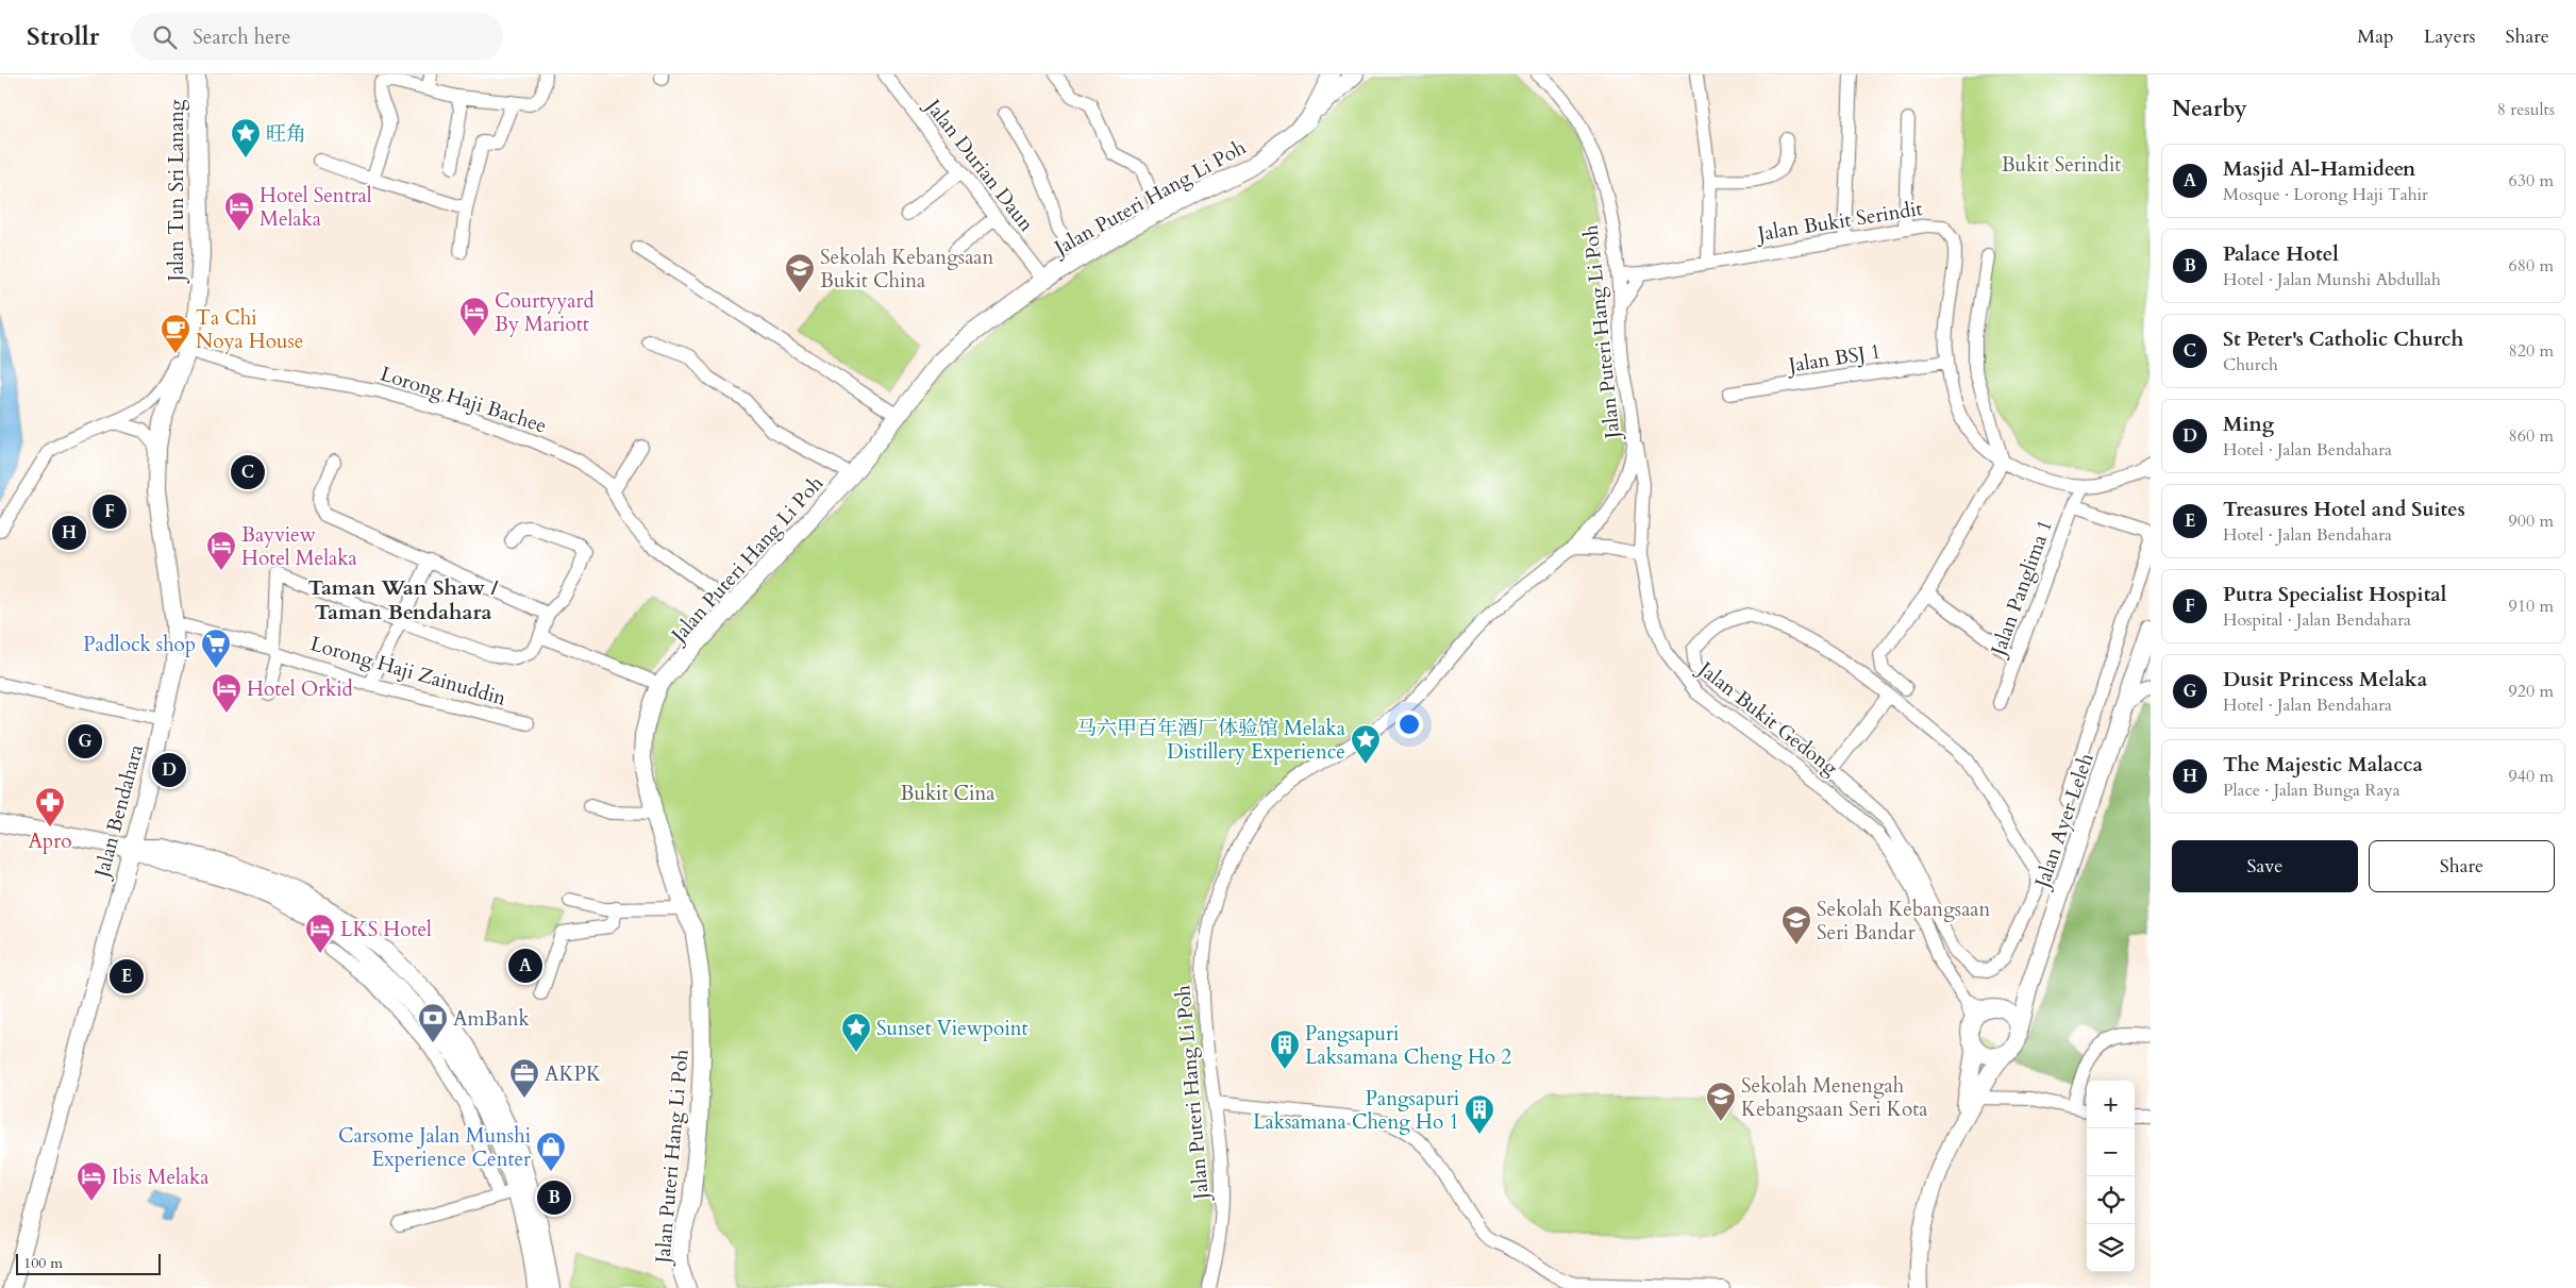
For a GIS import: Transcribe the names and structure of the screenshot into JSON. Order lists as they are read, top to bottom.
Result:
{
  "streets": {
    "main road": [
      "Jalan Tun Sri Lanang",
      "Jalan Puteri Hang Li Poh",
      "Jalan Bendahara",
      "Jalan Ayer Leleh"
    ],
    "street": [
      "Jalan Durian Daun",
      "Jalan Bukit Serindit",
      "Jalan BSJ 1",
      "Lorong Haji Bachee",
      "Jalan Panglima 1",
      "Lorong Haji Zainuddin",
      "Jalan Bukit Gedong"
    ]
  },
  "crossings": [
    ["Jalan Durian Daun", "Jalan Puteri Hang Li Poh"],
    ["Jalan Tun Sri Lanang", "Lorong Haji Bachee"],
    ["Jalan Tun Sri Lanang", "Jalan Bendahara"],
    ["Jalan Puteri Hang Li Poh", "Jalan Bukit Serindit"],
    ["Jalan Puteri Hang Li Poh", "Lorong Haji Bachee"],
    ["Jalan Puteri Hang Li Poh", "Jalan Bukit Gedong"],
    ["Jalan Bukit Serindit", "Jalan BSJ 1"],
    ["Jalan Bukit Serindit", "Jalan Panglima 1"],
    ["Lorong Haji Bachee", "Jalan Bendahara"],
    ["Lorong Haji Zainuddin", "Jalan Bendahara"],
    ["Jalan Bukit Gedong", "Jalan Ayer Leleh"]
  ],
  "districts": ["Taman Wan Shaw / Taman Bendahara"],
  "parks": ["Bukit Serindit", "Bukit Cina"],
  "places": {
    "place": ["旺角", "马六甲百年酒厂体验馆 Melaka Distillery Experience", "Sunset Viewpoint"],
    "hotel": [
      "Hotel Sentral Melaka",
      "Courtyyard By Mariott",
      "Bayview Hotel Melaka",
      "Hotel Orkid",
      "LKS Hotel",
      "Ibis Melaka"
    ],
    "school or university": ["Sekolah Kebangsaan Bukit China", "Sekolah Kebangsaan Seri Bandar", "Sekolah Menengah Kebangsaan Seri Kota"],
    "cafe": ["Ta Chi Noya House"],
    "supermarket": ["Padlock shop"],
    "pharmacy": ["Apro"],
    "bank": ["AmBank"],
    "building": ["Pangsapuri Laksamana Cheng Ho 2", "Pangsapuri Laksamana Cheng Ho 1"],
    "office": ["AKPK"],
    "shop": ["Carsome Jalan Munshi Experience Center"]
  },
  "scale_bar": "100 m",
  "page": {
    "header": "Strollr",
    "search": "Search here",
    "nav": ["Map", "Layers", "Share"],
    "heading": ["Nearby", "8 results"],
    "list": [
      {
        "mark": "A",
        "name": "Masjid Al-Hamideen",
        "note": "Mosque · Lorong Haji Tahir",
        "value": "630 m"
      },
      {
        "mark": "B",
        "name": "Palace Hotel",
        "note": "Hotel · Jalan Munshi Abdullah",
        "value": "680 m"
      },
      {
        "mark": "C",
        "name": "St Peter's Catholic Church",
        "note": "Church",
        "value": "820 m"
      },
      {
        "mark": "D",
        "name": "Ming",
        "note": "Hotel · Jalan Bendahara",
        "value": "860 m"
      },
      {
        "mark": "E",
        "name": "Treasures Hotel and Suites",
        "note": "Hotel · Jalan Bendahara",
        "value": "900 m"
      },
      {
        "mark": "F",
        "name": "Putra Specialist Hospital",
        "note": "Hospital · Jalan Bendahara",
        "value": "910 m"
      },
      {
        "mark": "G",
        "name": "Dusit Princess Melaka",
        "note": "Hotel · Jalan Bendahara",
        "value": "920 m"
      },
      {
        "mark": "H",
        "name": "The Majestic Malacca",
        "note": "Place · Jalan Bunga Raya",
        "value": "940 m"
      }
    ],
    "pins": [
      "C",
      "F",
      "H",
      "G",
      "D",
      "A",
      "E",
      "B"
    ],
    "buttons": ["Save", "Share"],
    "map_buttons": ["+", "−"],
    "scale": "100 m"
  }
}
